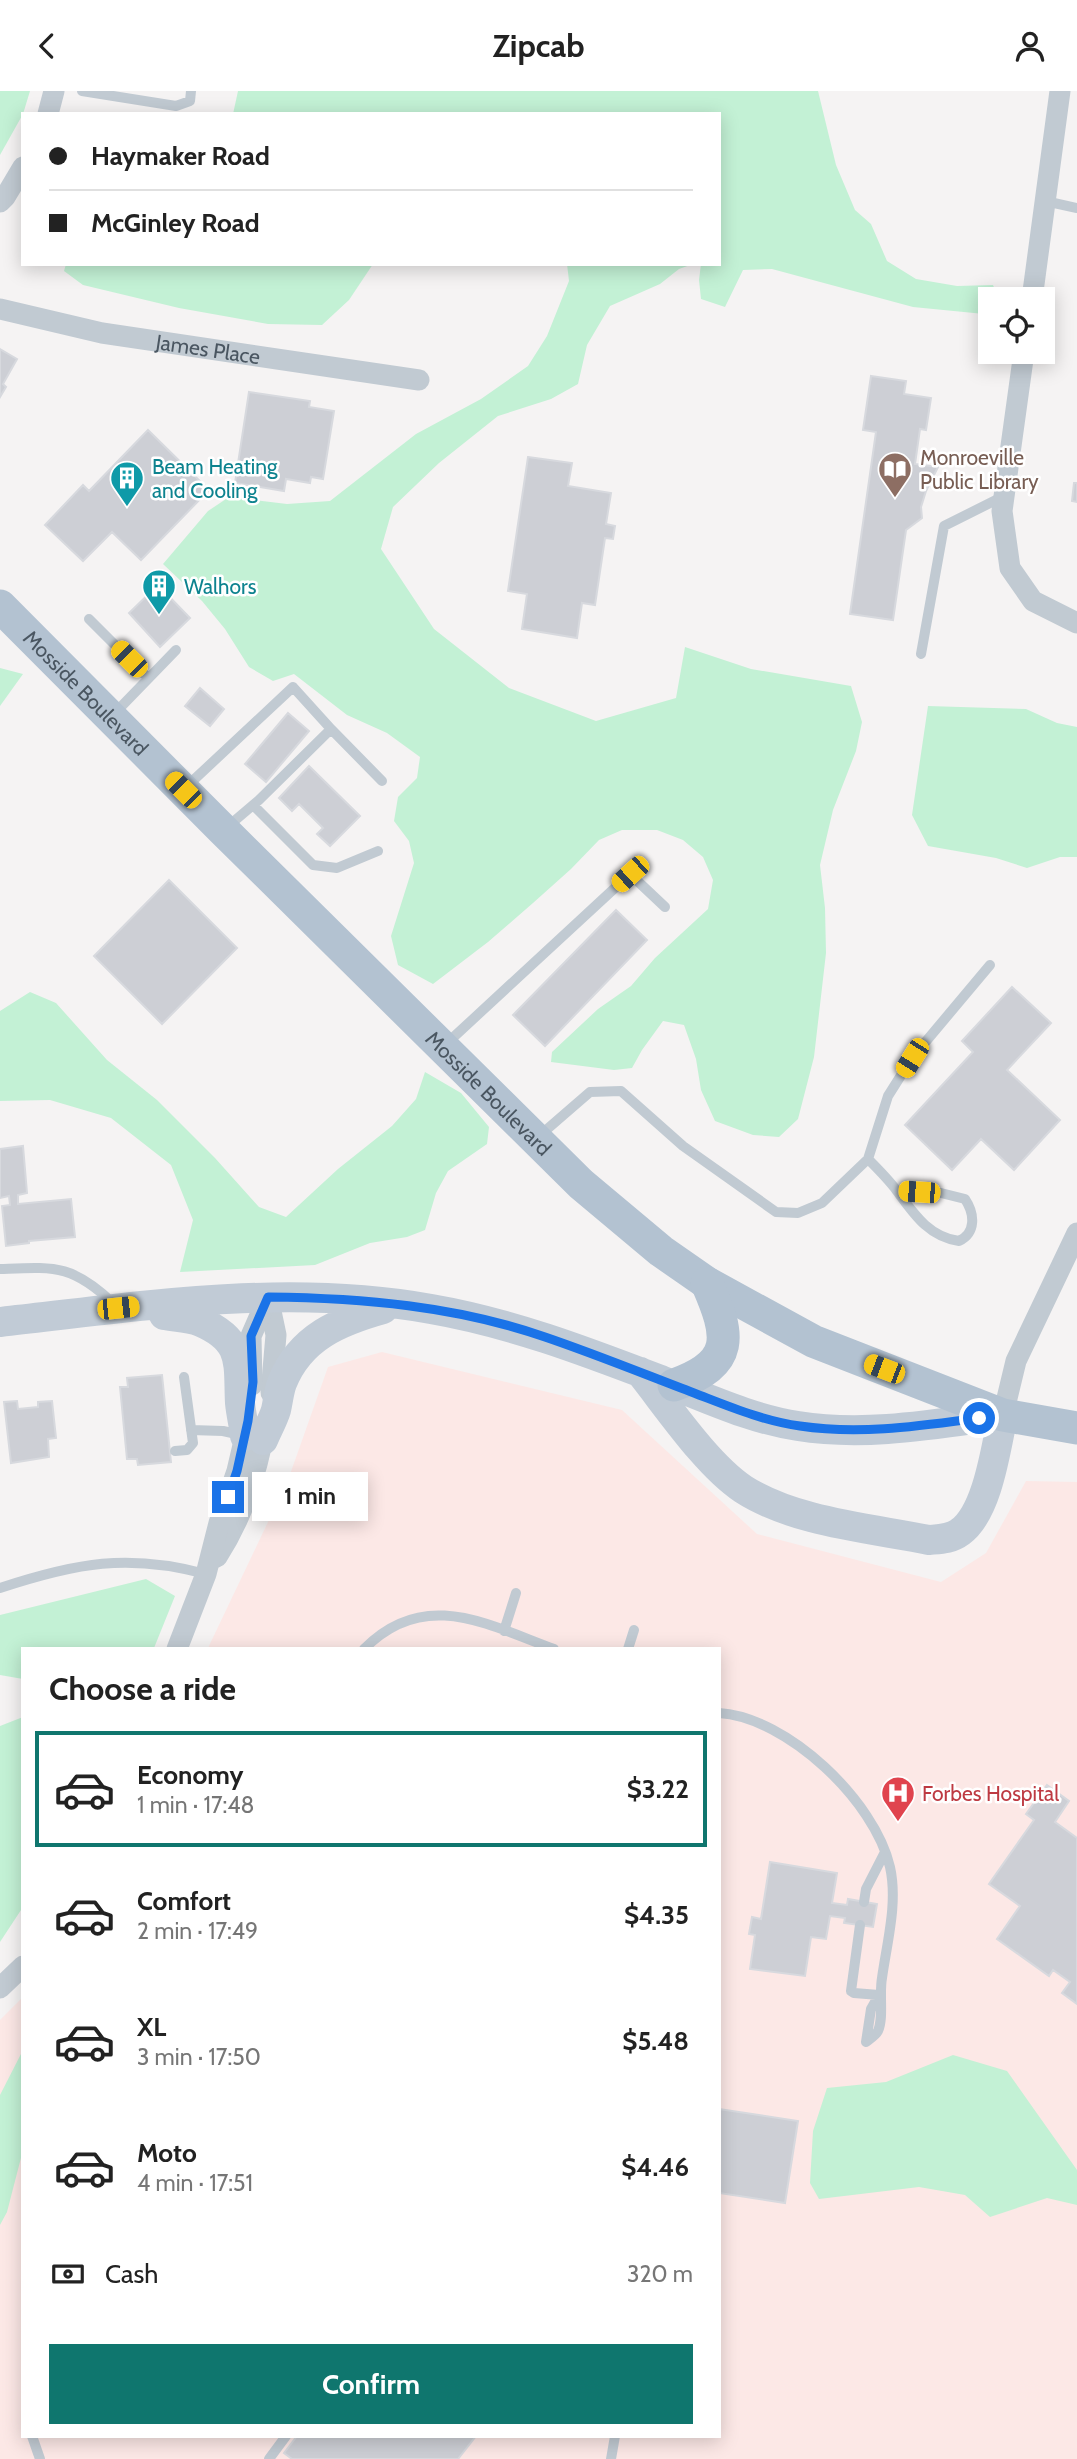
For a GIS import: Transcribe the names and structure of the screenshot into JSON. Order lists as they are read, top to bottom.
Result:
{
  "streets": {
    "main road": ["Mosside Boulevard"],
    "street": ["James Place"]
  },
  "places": {
    "library": ["Monroeville Public Library"],
    "building": ["Beam Heating and Cooling", "Walhors"],
    "hospital": ["Forbes Hospital"]
  },
  "page": {
    "header": "Zipcab",
    "banner": ["Haymaker Road", "McGinley Road"],
    "bubble": "1 min",
    "heading": "Choose a ride",
    "list": [
      {
        "name": "Economy",
        "note": "1 min · 17:48",
        "value": "$3.22"
      },
      {
        "name": "Comfort",
        "note": "2 min · 17:49",
        "value": "$4.35"
      },
      {
        "name": "XL",
        "note": "3 min · 17:50",
        "value": "$5.48"
      },
      {
        "name": "Moto",
        "note": "4 min · 17:51",
        "value": "$4.46"
      }
    ],
    "pay": ["Cash", "320 m"],
    "buttons": "Confirm"
  }
}
